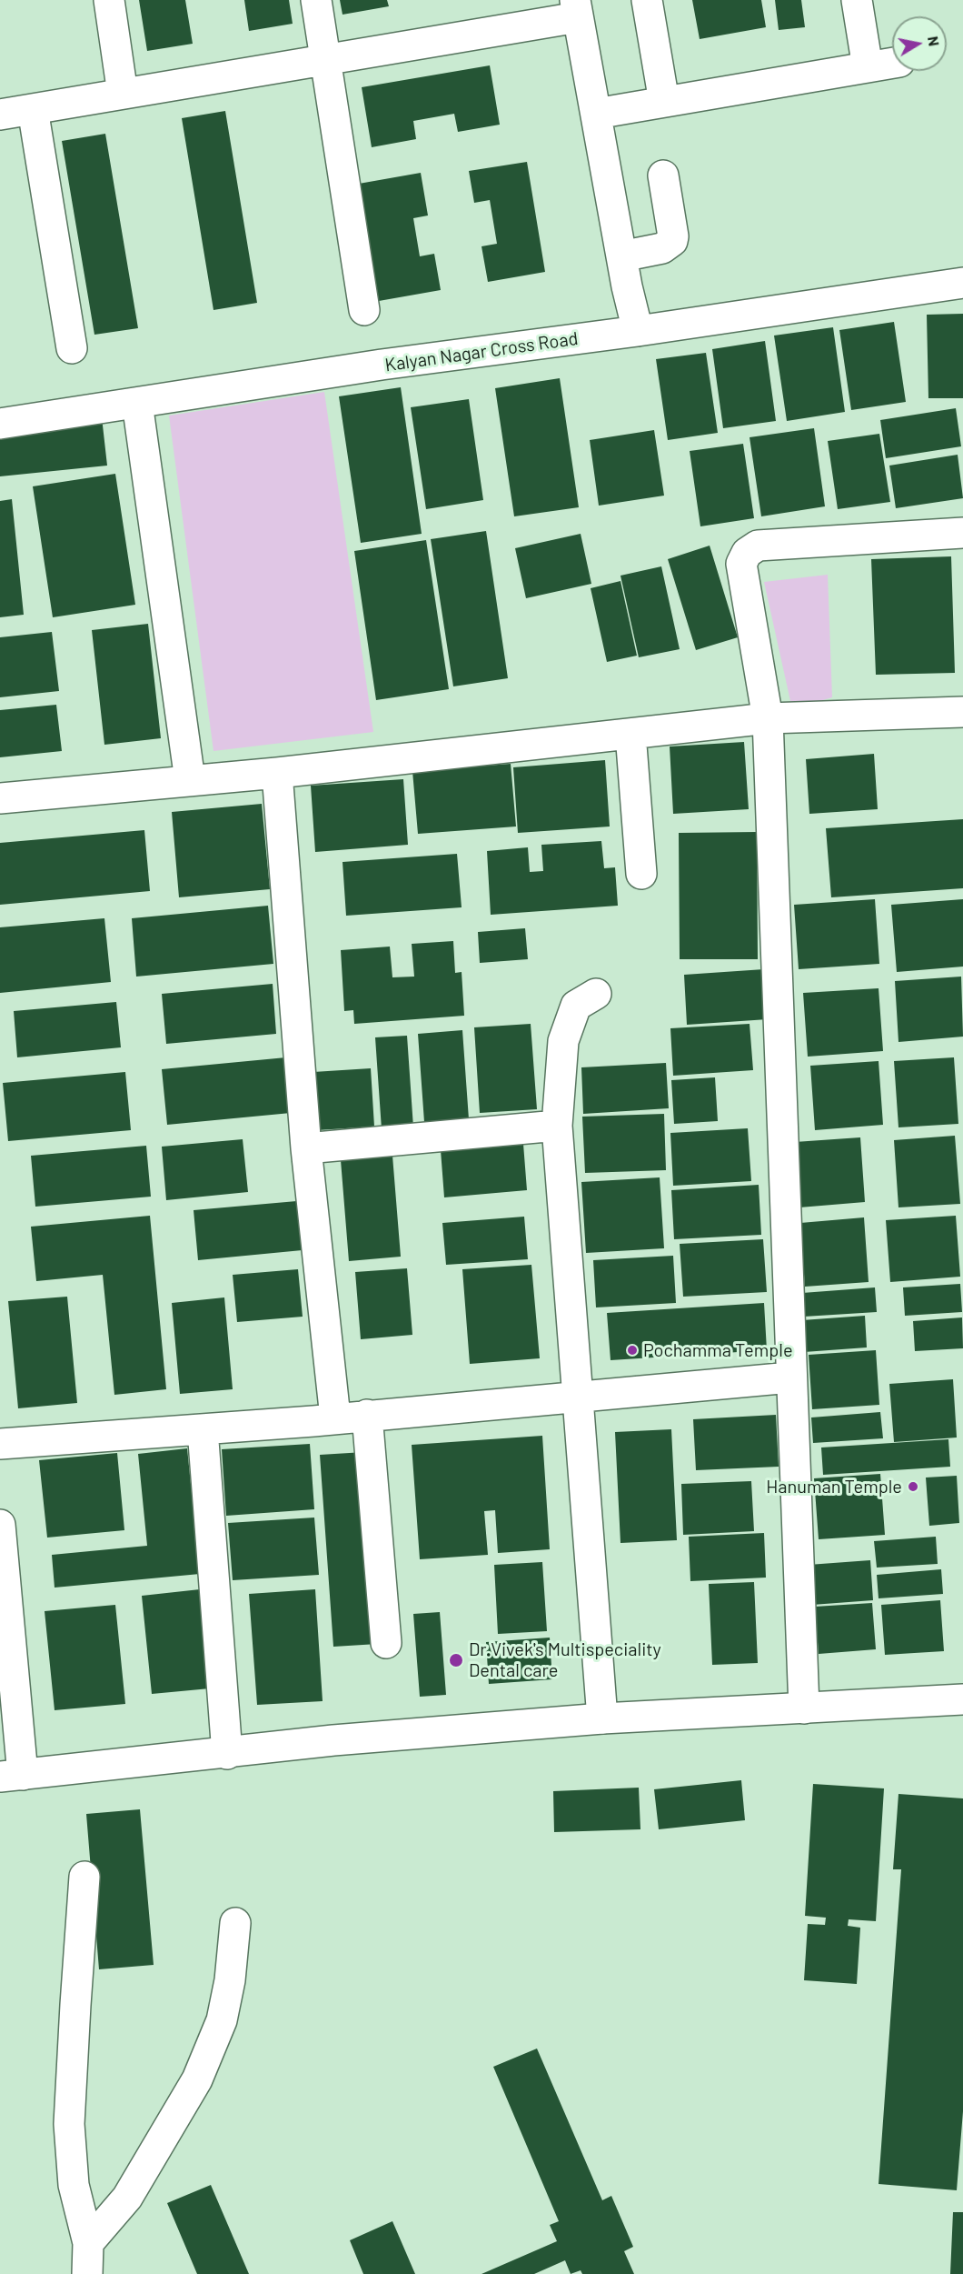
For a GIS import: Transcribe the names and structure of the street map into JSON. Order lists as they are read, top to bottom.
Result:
{
  "streets": {
    "street": ["Kalyan Nagar Cross Road"]
  },
  "places": ["Pochamma Temple", "Hanuman Temple", "Dr.Vivek's Multispeciality Dental care"],
  "north": "right"
}
